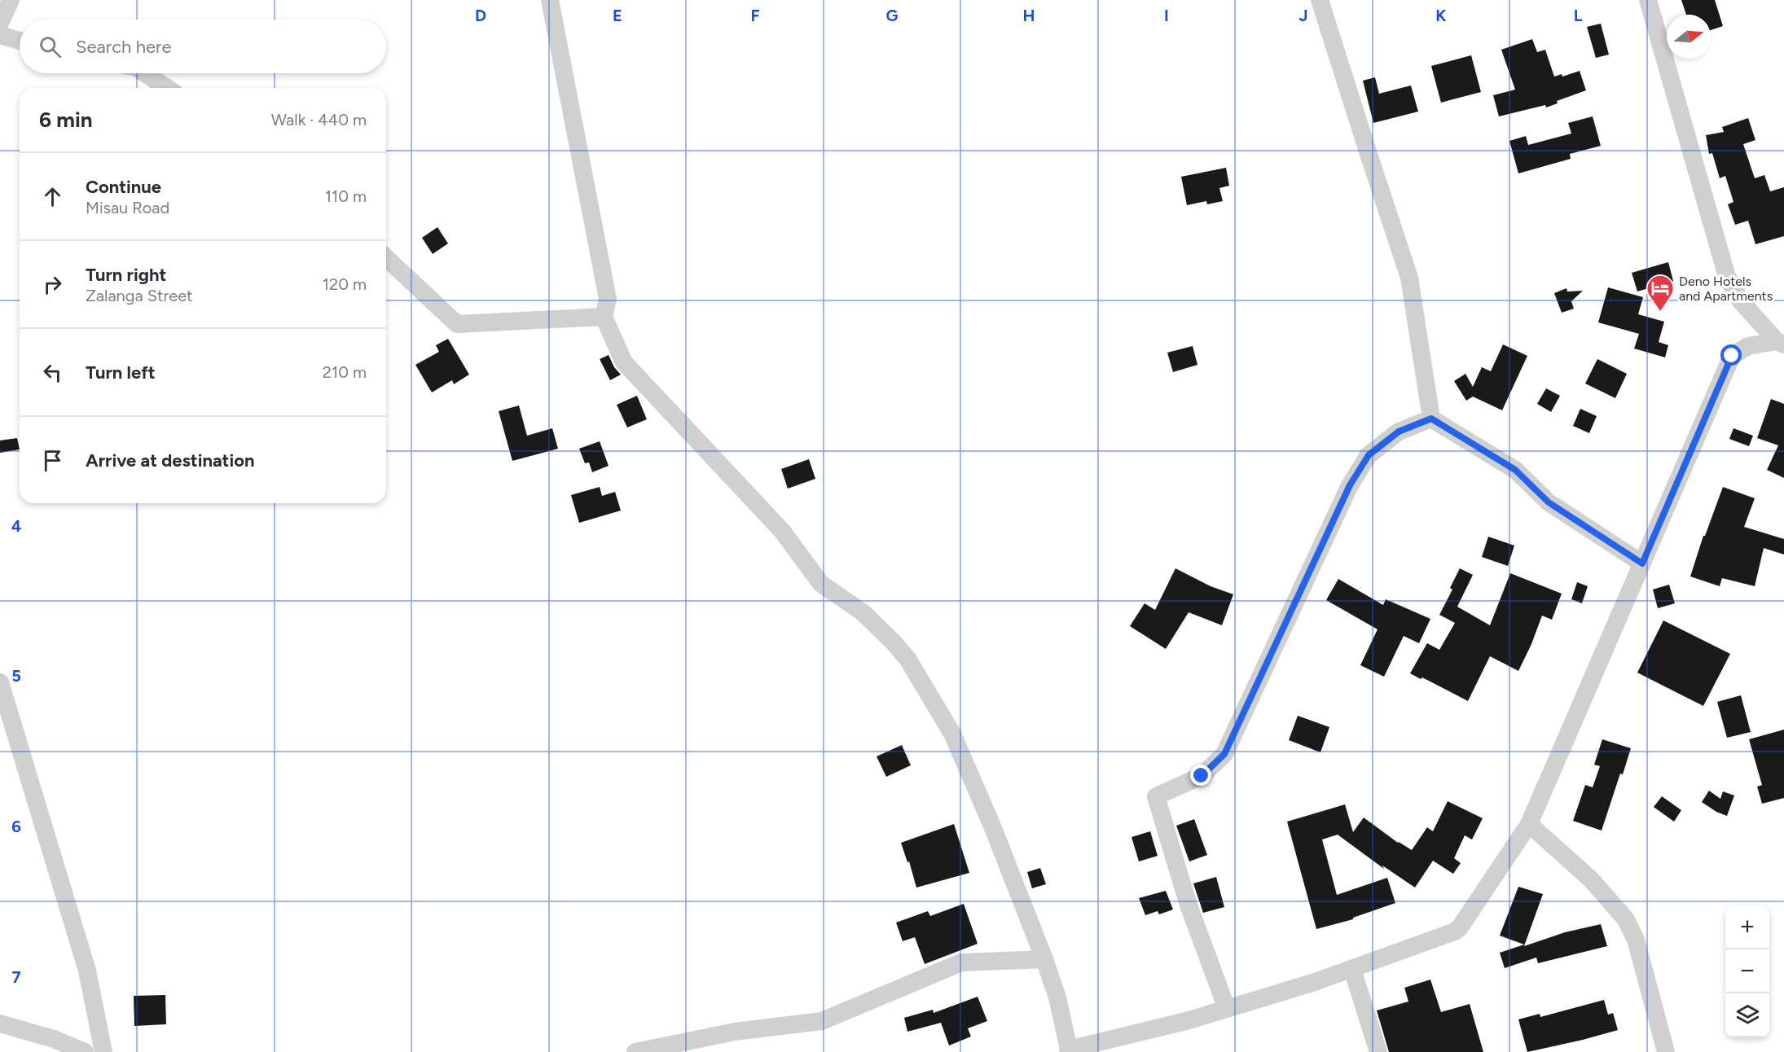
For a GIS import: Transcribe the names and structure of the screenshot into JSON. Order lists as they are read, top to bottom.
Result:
{
  "places": {
    "hotel": ["Deno Hotels and Apartments"]
  },
  "north": "right",
  "page": {
    "search": "Search here",
    "heading": ["6 min", "Walk · 440 m"],
    "list": [
      ["Continue", "Misau Road", "110 m"],
      ["Turn right", "Zalanga Street", "120 m"],
      ["Turn left", "210 m"],
      "Arrive at destination"
    ],
    "map_buttons": ["+", "−"]
  },
  "grid": {
    "columns": [
      "D",
      "E",
      "F",
      "G",
      "H",
      "I",
      "J",
      "K",
      "L"
    ],
    "rows": [
      "4",
      "5",
      "6",
      "7"
    ]
  }
}
